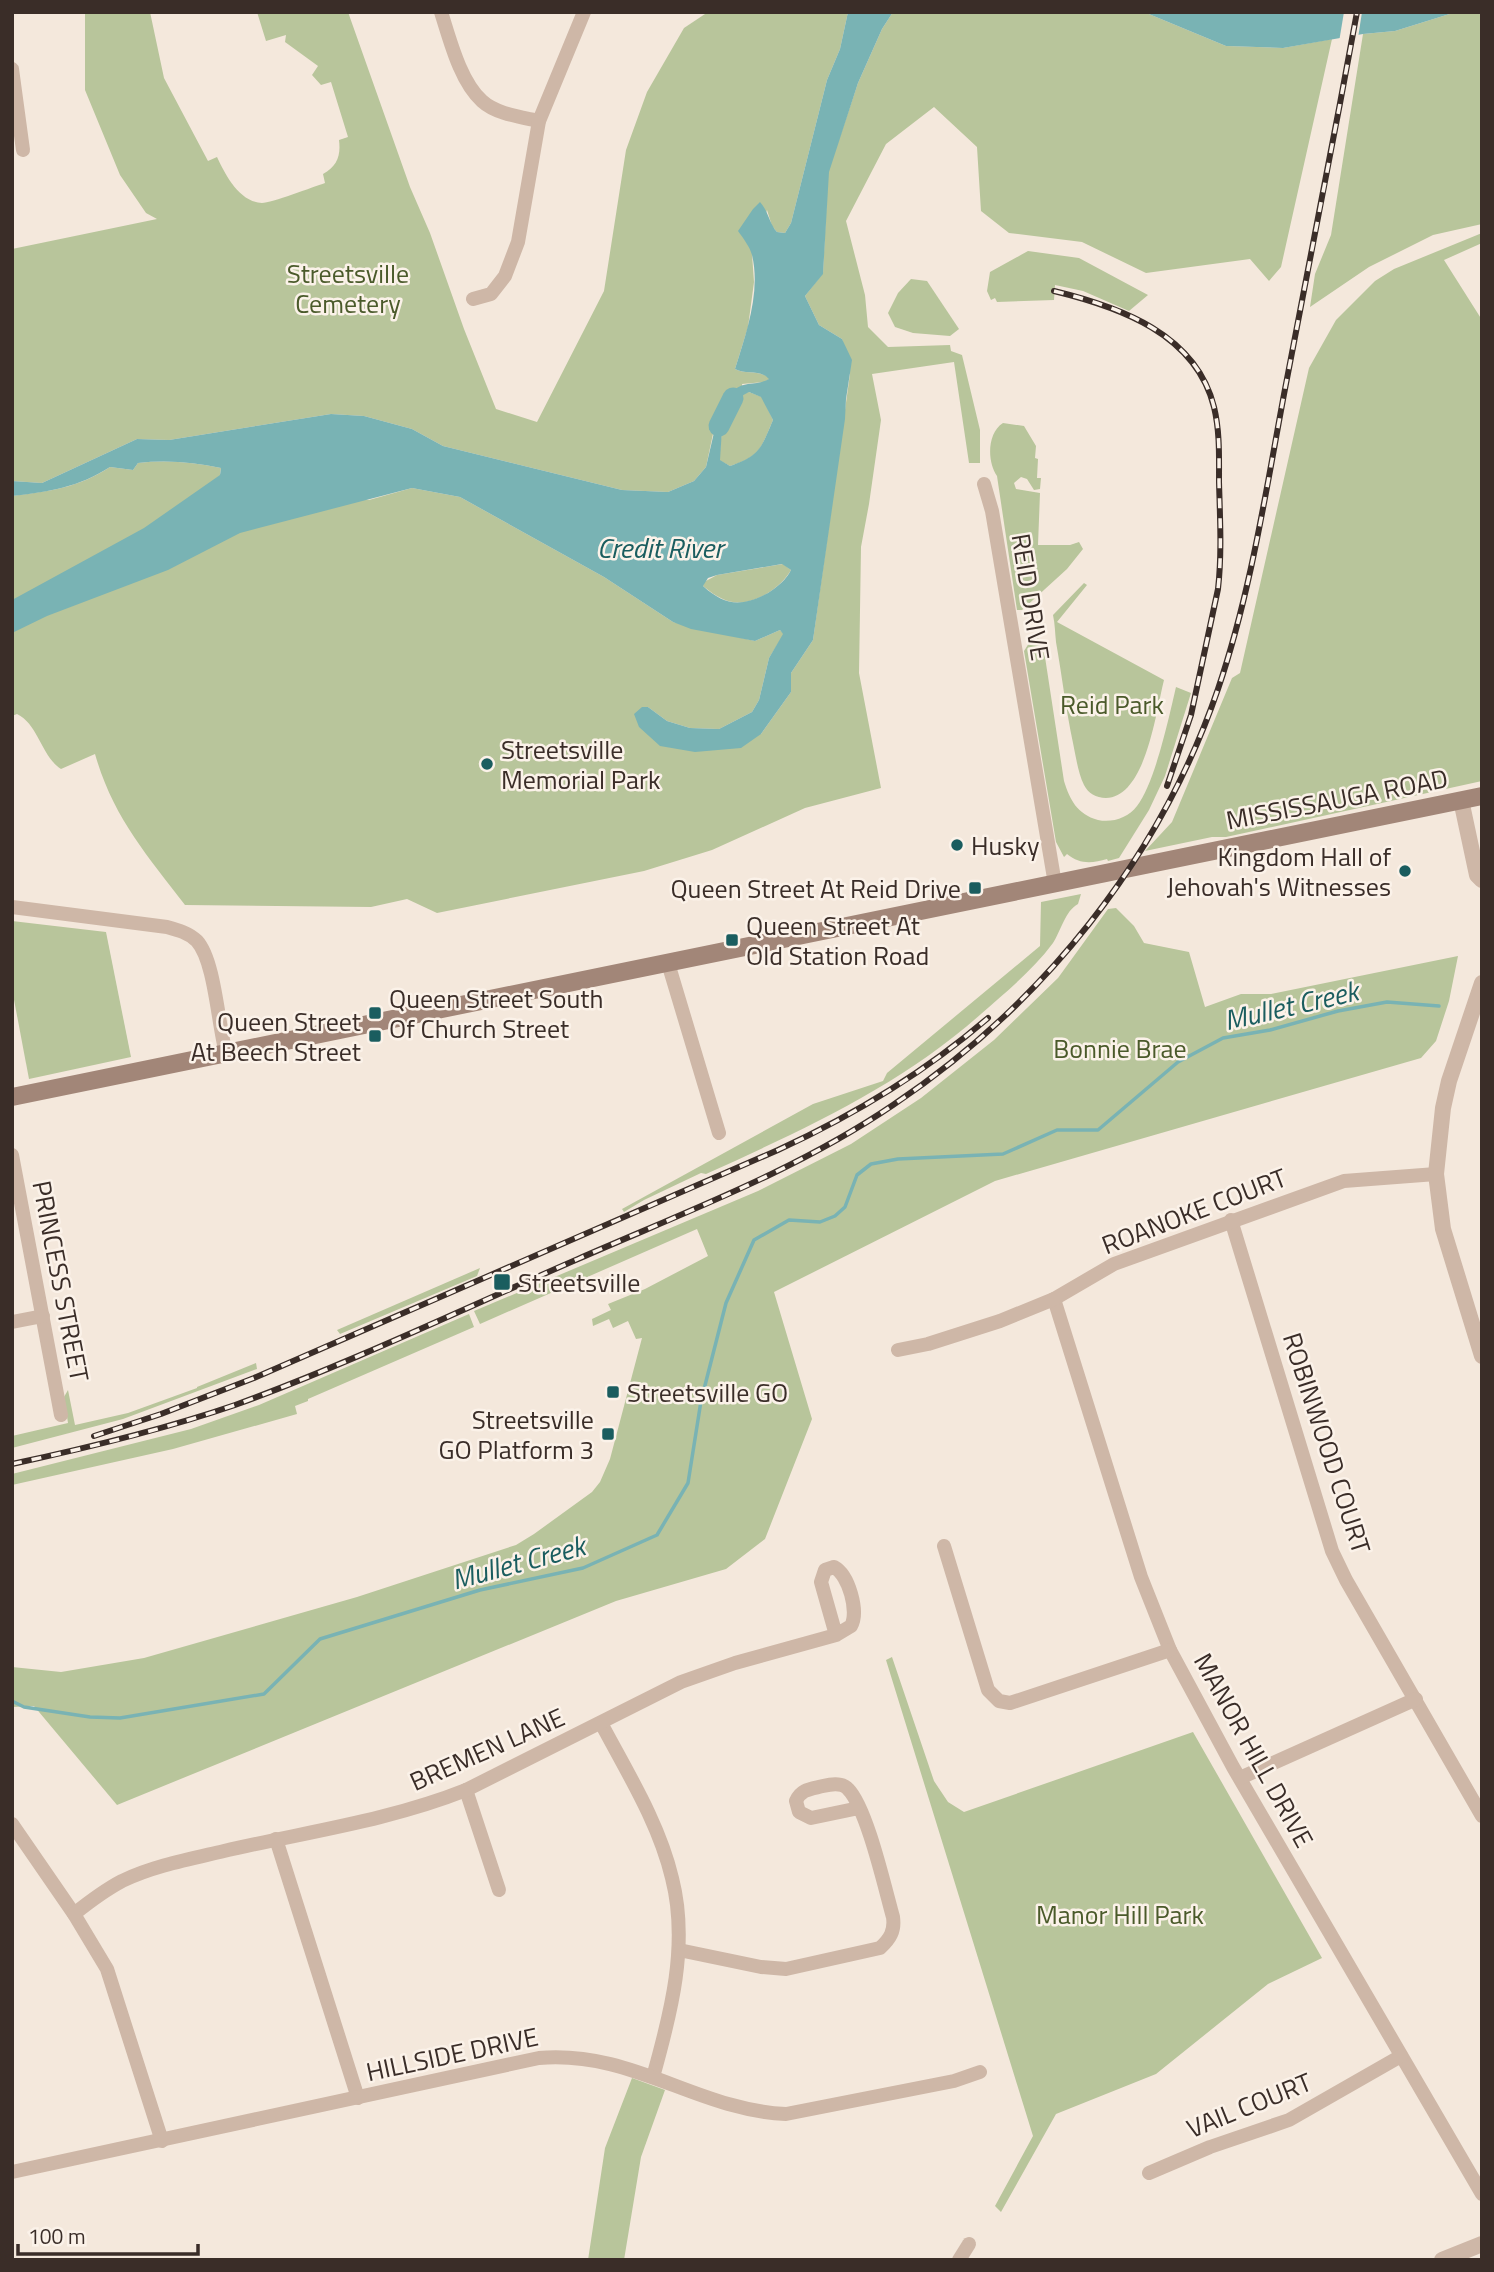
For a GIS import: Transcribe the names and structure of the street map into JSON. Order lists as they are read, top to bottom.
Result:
{
  "streets": {
    "main road": ["MISSISSAUGA ROAD"],
    "street": [
      "REID DRIVE",
      "ROANOKE COURT",
      "PRINCESS STREET",
      "ROBINWOOD COURT",
      "BREMEN LANE",
      "MANOR HILL DRIVE",
      "HILLSIDE DRIVE",
      "VAIL COURT"
    ]
  },
  "crossings": [
    ["REID DRIVE", "MISSISSAUGA ROAD"],
    ["ROANOKE COURT", "ROBINWOOD COURT"],
    ["ROANOKE COURT", "MANOR HILL DRIVE"],
    ["MANOR HILL DRIVE", "VAIL COURT"]
  ],
  "water": ["Credit River", "Mullet Creek"],
  "parks": [
    "Streetsville Cemetery",
    "Reid Park",
    "Bonnie Brae",
    "Manor Hill Park"
  ],
  "places": {
    "other": ["Streetsville Memorial Park", "Husky", "Kingdom Hall of Jehovah's Witnesses"],
    "transit": [
      "Queen Street At Reid Drive",
      "Queen Street At Old Station Road",
      "Queen Street South Of Church Street",
      "Queen Street At Beech Street",
      "Streetsville",
      "Streetsville GO",
      "Streetsville GO Platform 3"
    ]
  },
  "scale_bar": "100 m"
}
